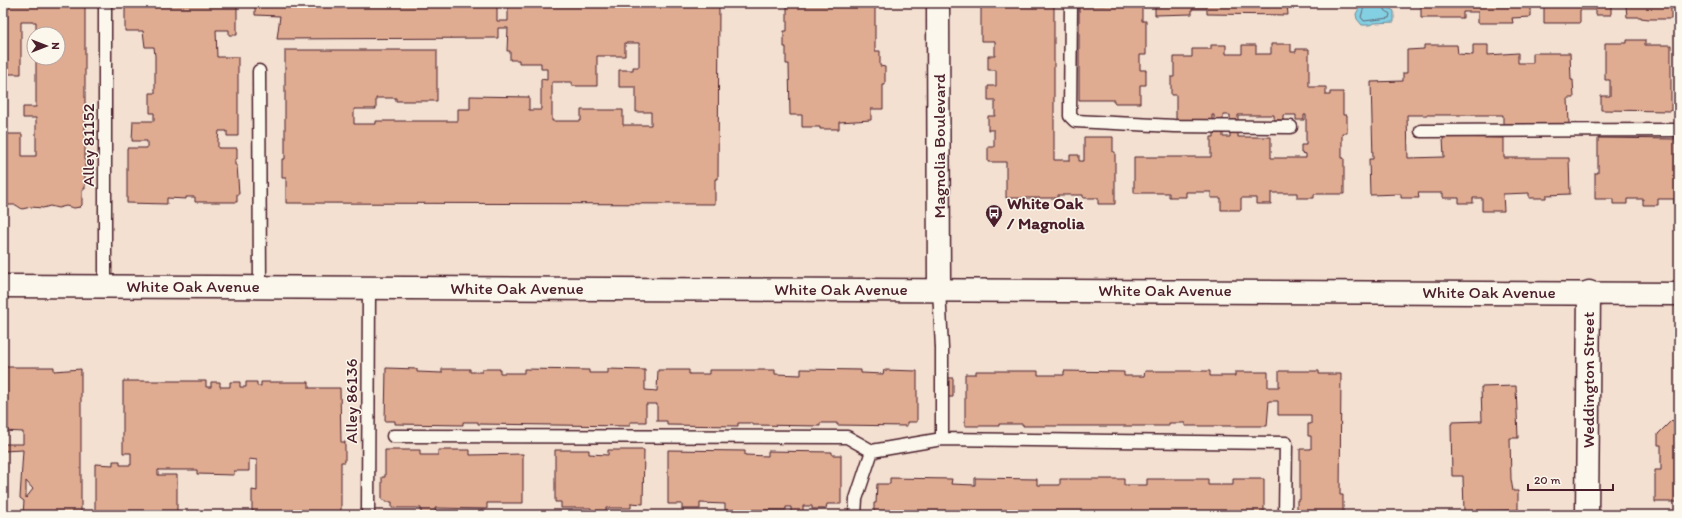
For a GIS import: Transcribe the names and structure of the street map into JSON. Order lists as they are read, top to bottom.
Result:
{
  "streets": {
    "main road": ["Magnolia Boulevard", "White Oak Avenue", "Weddington Street"],
    "lane": ["Alley 81152", "Alley 86136"]
  },
  "crossings": [
    ["Alley 81152", "White Oak Avenue"],
    ["Magnolia Boulevard", "White Oak Avenue"],
    ["White Oak Avenue", "Weddington Street"],
    ["White Oak Avenue", "Alley 86136"]
  ],
  "places": {
    "bus stop": ["White Oak / Magnolia"]
  },
  "scale_bar": "20 m",
  "north": "right"
}
